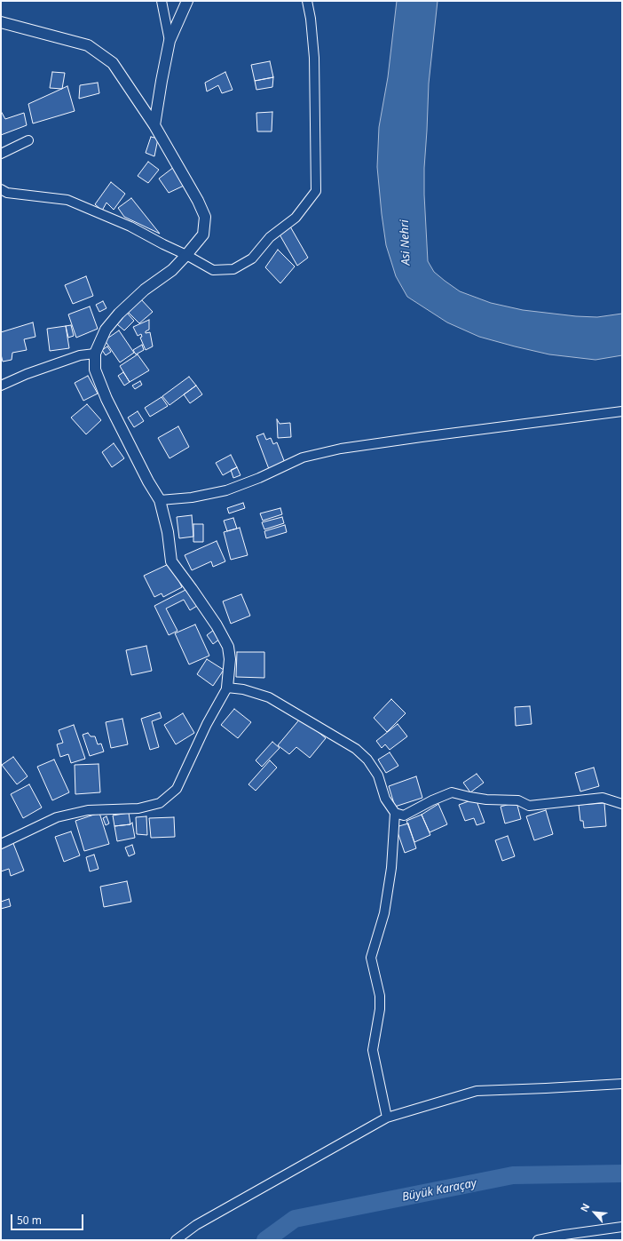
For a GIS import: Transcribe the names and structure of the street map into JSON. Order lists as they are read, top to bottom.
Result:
{
  "water": ["Asi Nehri", "Büyük Karaçay"],
  "scale_bar": "50 m",
  "north": "top left"
}
